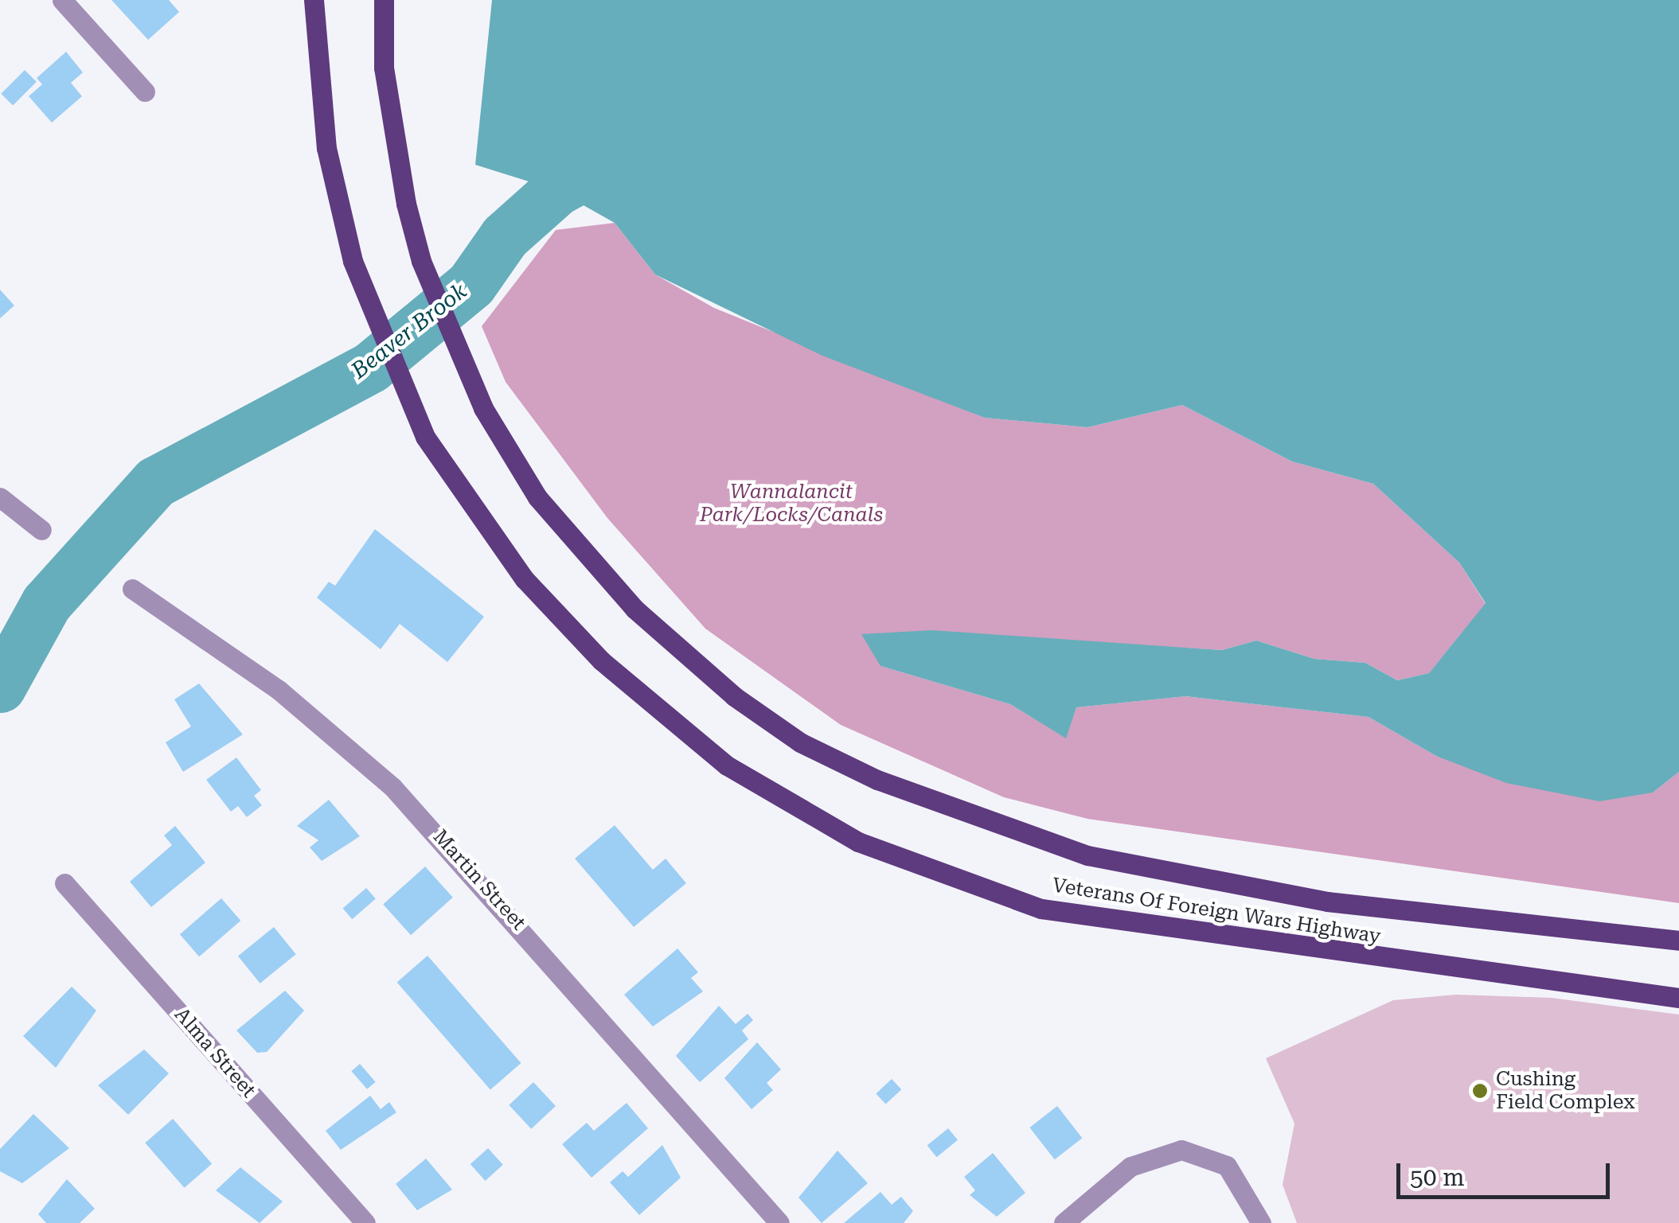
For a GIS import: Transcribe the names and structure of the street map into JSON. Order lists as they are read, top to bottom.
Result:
{
  "streets": {
    "main road": ["Veterans Of Foreign Wars Highway"],
    "street": ["Martin Street", "Alma Street"]
  },
  "water": ["Beaver Brook"],
  "parks": ["Wannalancit Park/Locks/Canals"],
  "places": ["Cushing Field Complex"],
  "scale_bar": "50 m"
}
